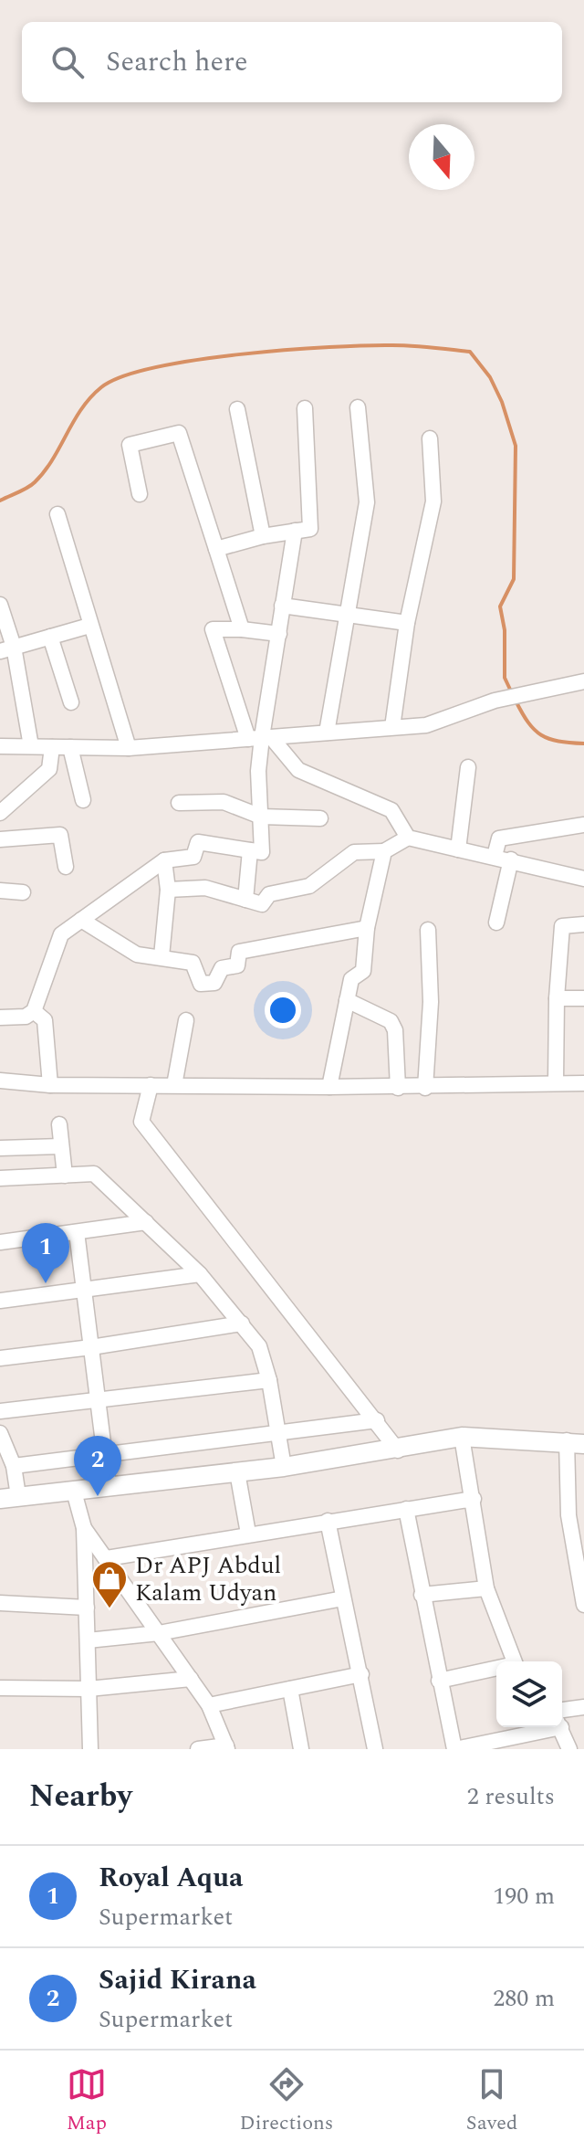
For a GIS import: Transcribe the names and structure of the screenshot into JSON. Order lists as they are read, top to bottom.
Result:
{
  "places": {
    "shop": ["Dr APJ Abdul Kalam Udyan"]
  },
  "north": "bottom",
  "page": {
    "search": "Search here",
    "pins": ["1", "2"],
    "heading": ["Nearby", "2 results"],
    "list": [
      {
        "mark": "1",
        "name": "Royal Aqua",
        "note": "Supermarket",
        "value": "190 m"
      },
      {
        "mark": "2",
        "name": "Sajid Kirana",
        "note": "Supermarket",
        "value": "280 m"
      }
    ],
    "nav": ["Map", "Directions", "Saved"]
  }
}
